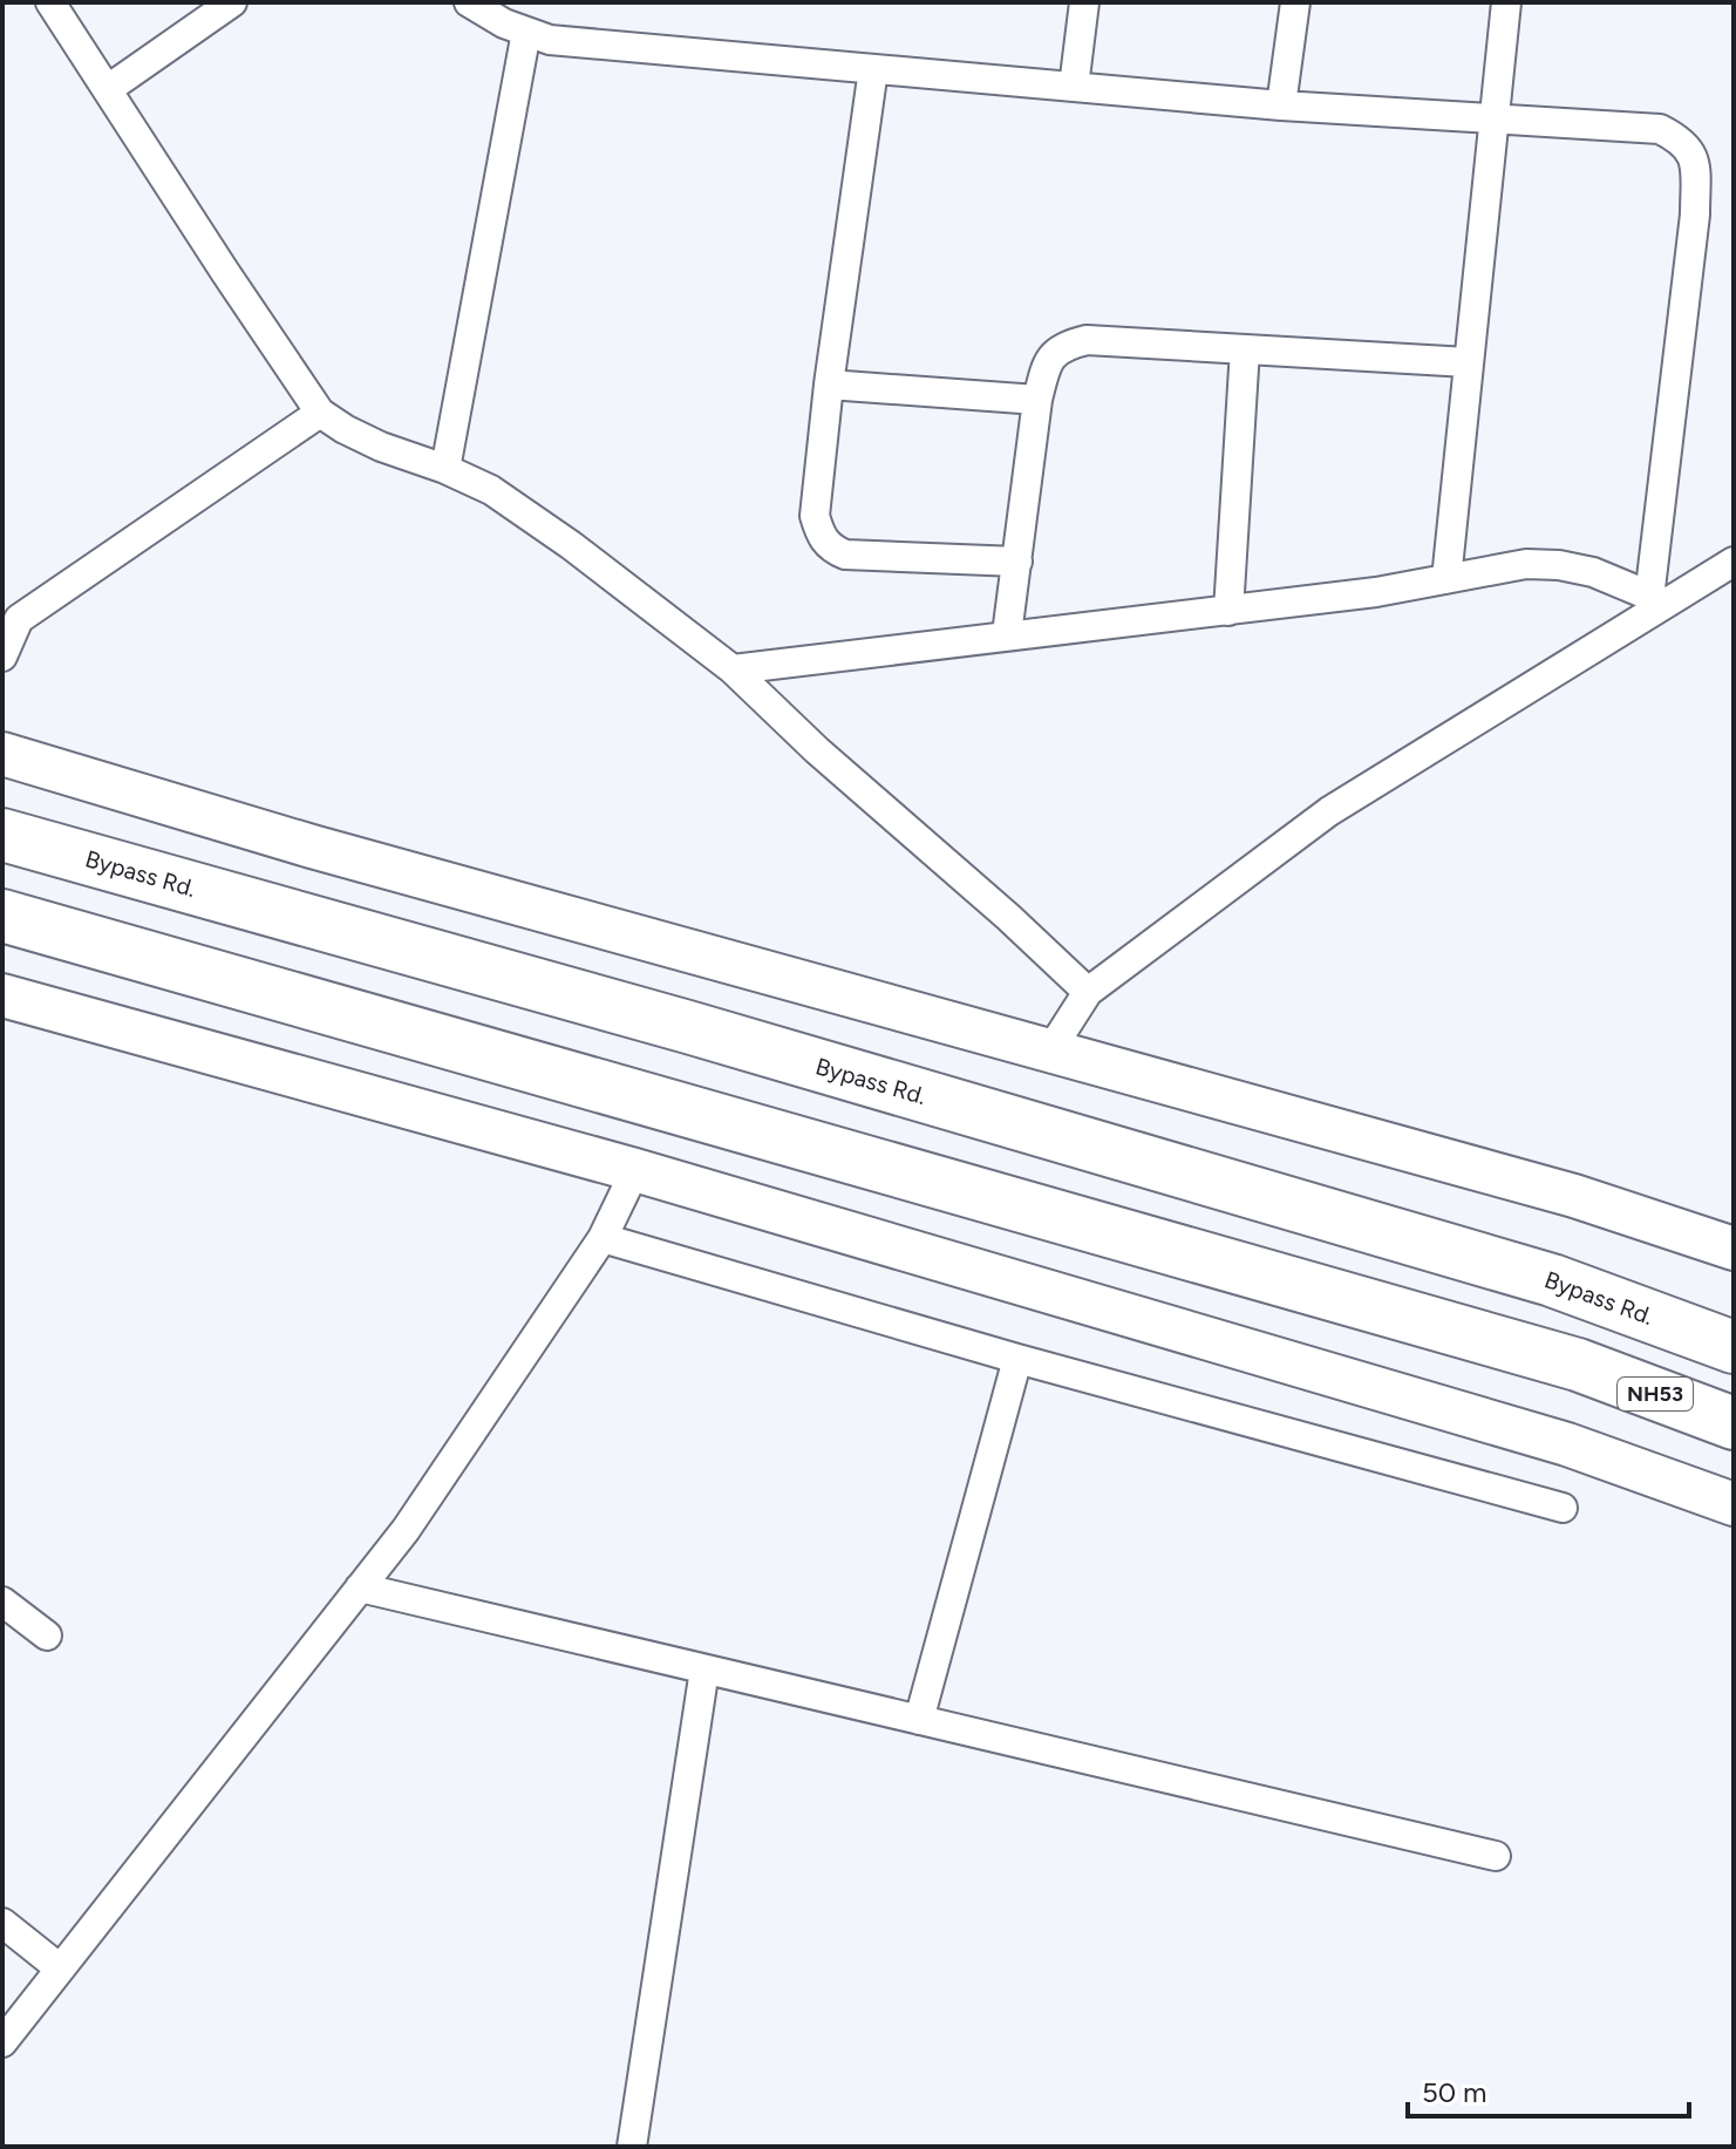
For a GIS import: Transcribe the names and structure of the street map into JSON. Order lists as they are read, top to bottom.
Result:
{
  "streets": {
    "highway": ["Bypass Rd.", "NH53"]
  },
  "scale_bar": "50 m"
}
